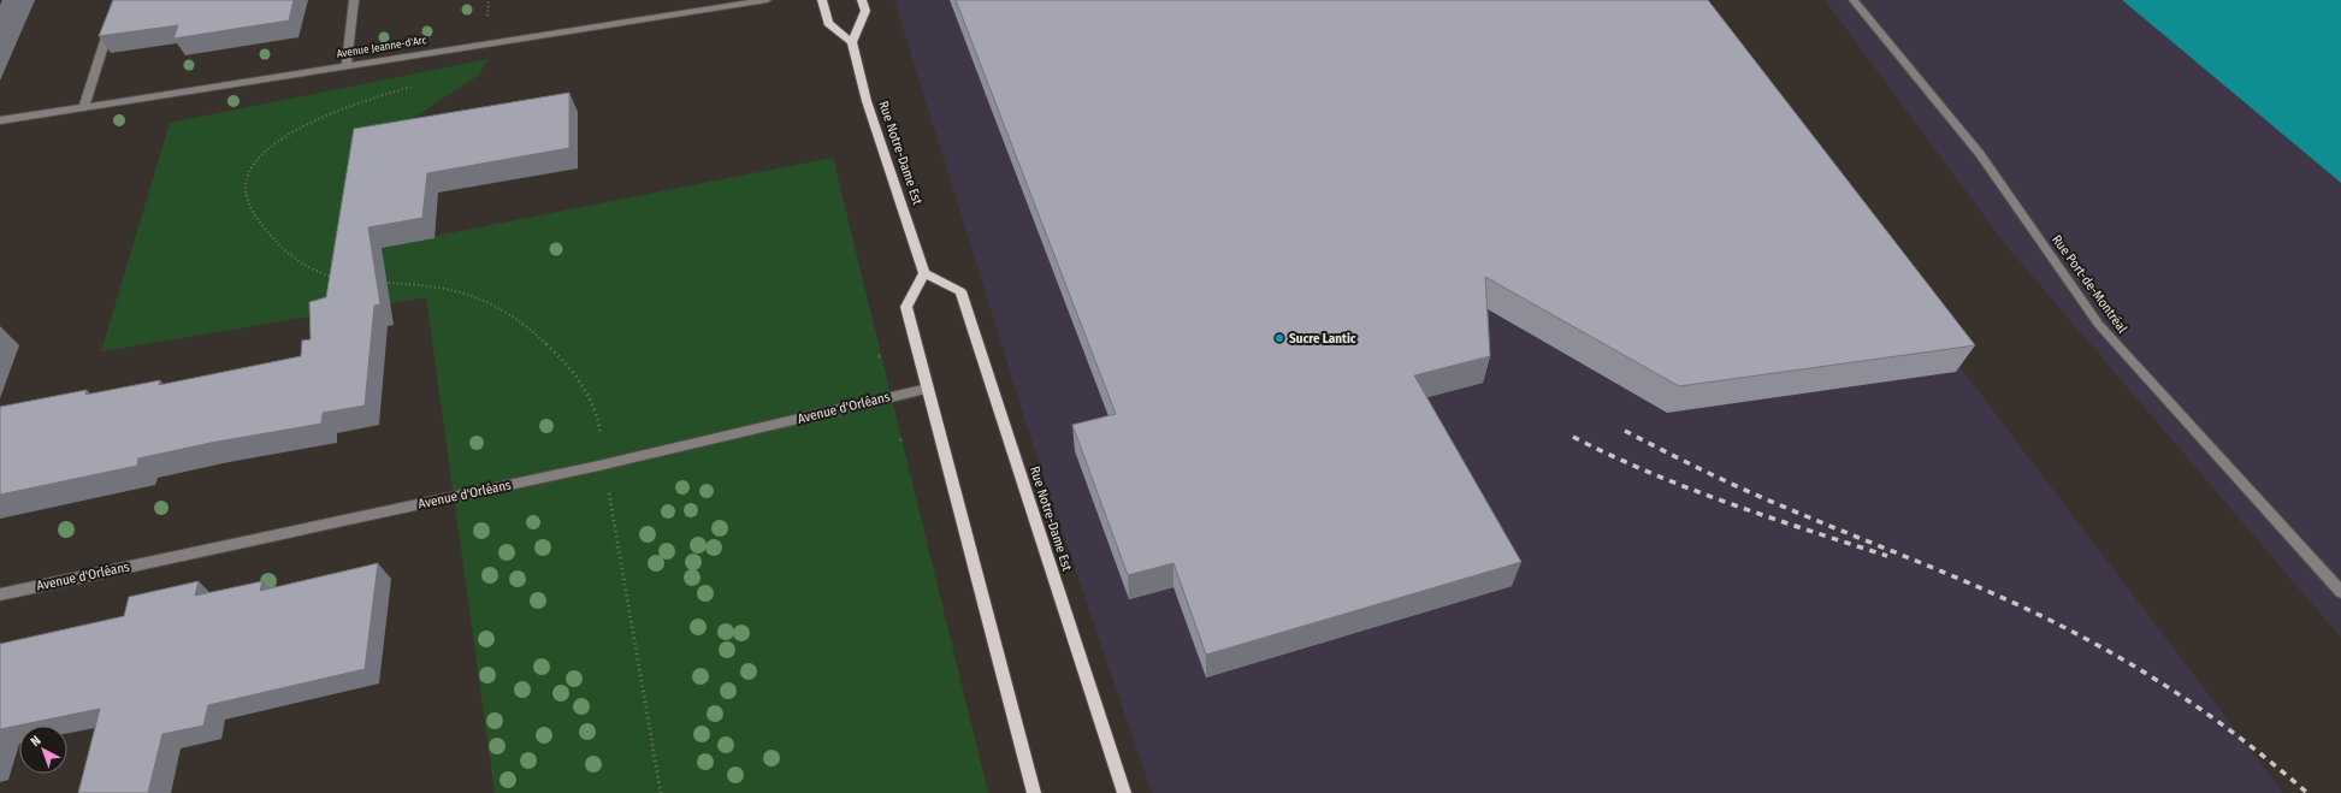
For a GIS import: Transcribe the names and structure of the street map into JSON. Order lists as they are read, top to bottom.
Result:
{
  "streets": {
    "main road": ["Rue Notre-Dame Est"],
    "street": ["Avenue Jeanne-d'Arc", "Rue Port-de-Montréal", "Avenue d'Orléans"]
  },
  "places": ["Sucre Lantic"],
  "north": "top left"
}
